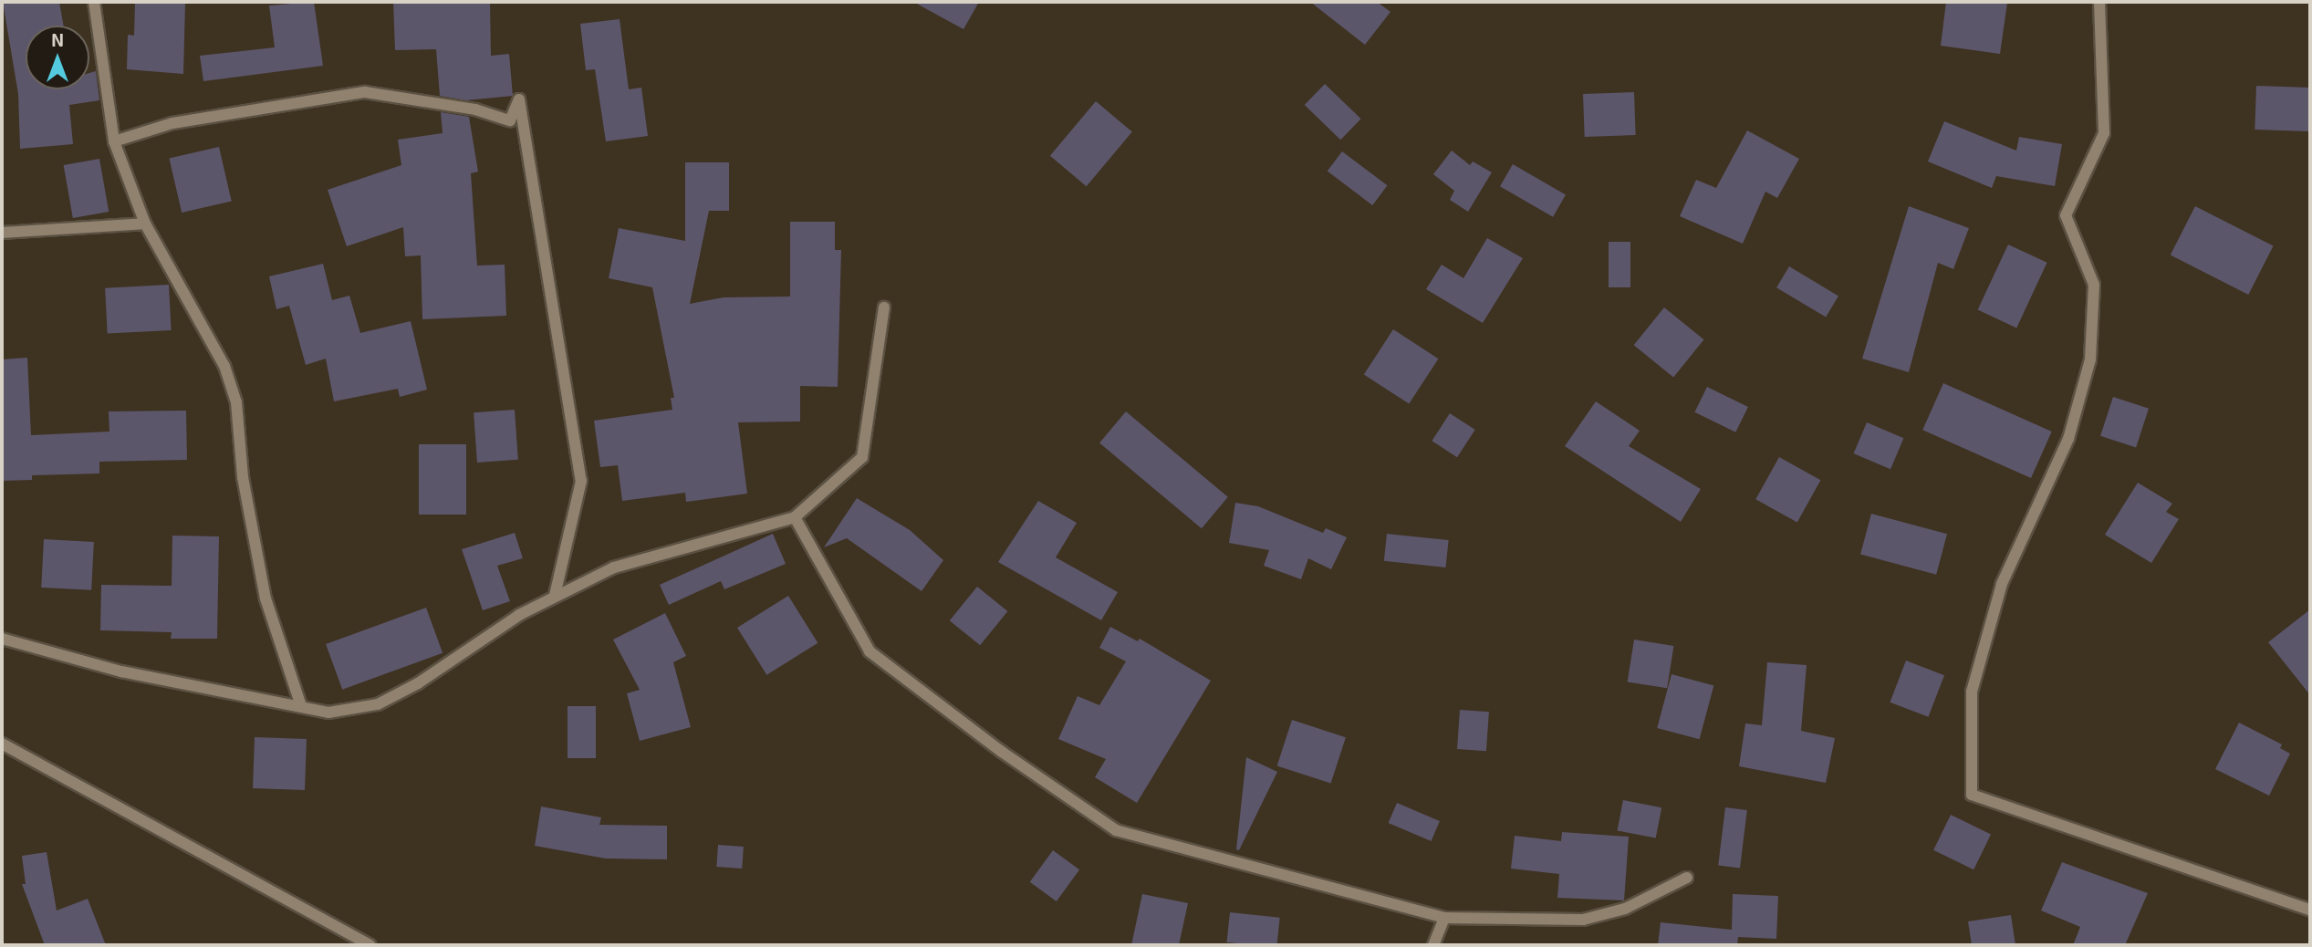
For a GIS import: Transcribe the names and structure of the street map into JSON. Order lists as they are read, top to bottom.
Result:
{
  "north": "top"
}
